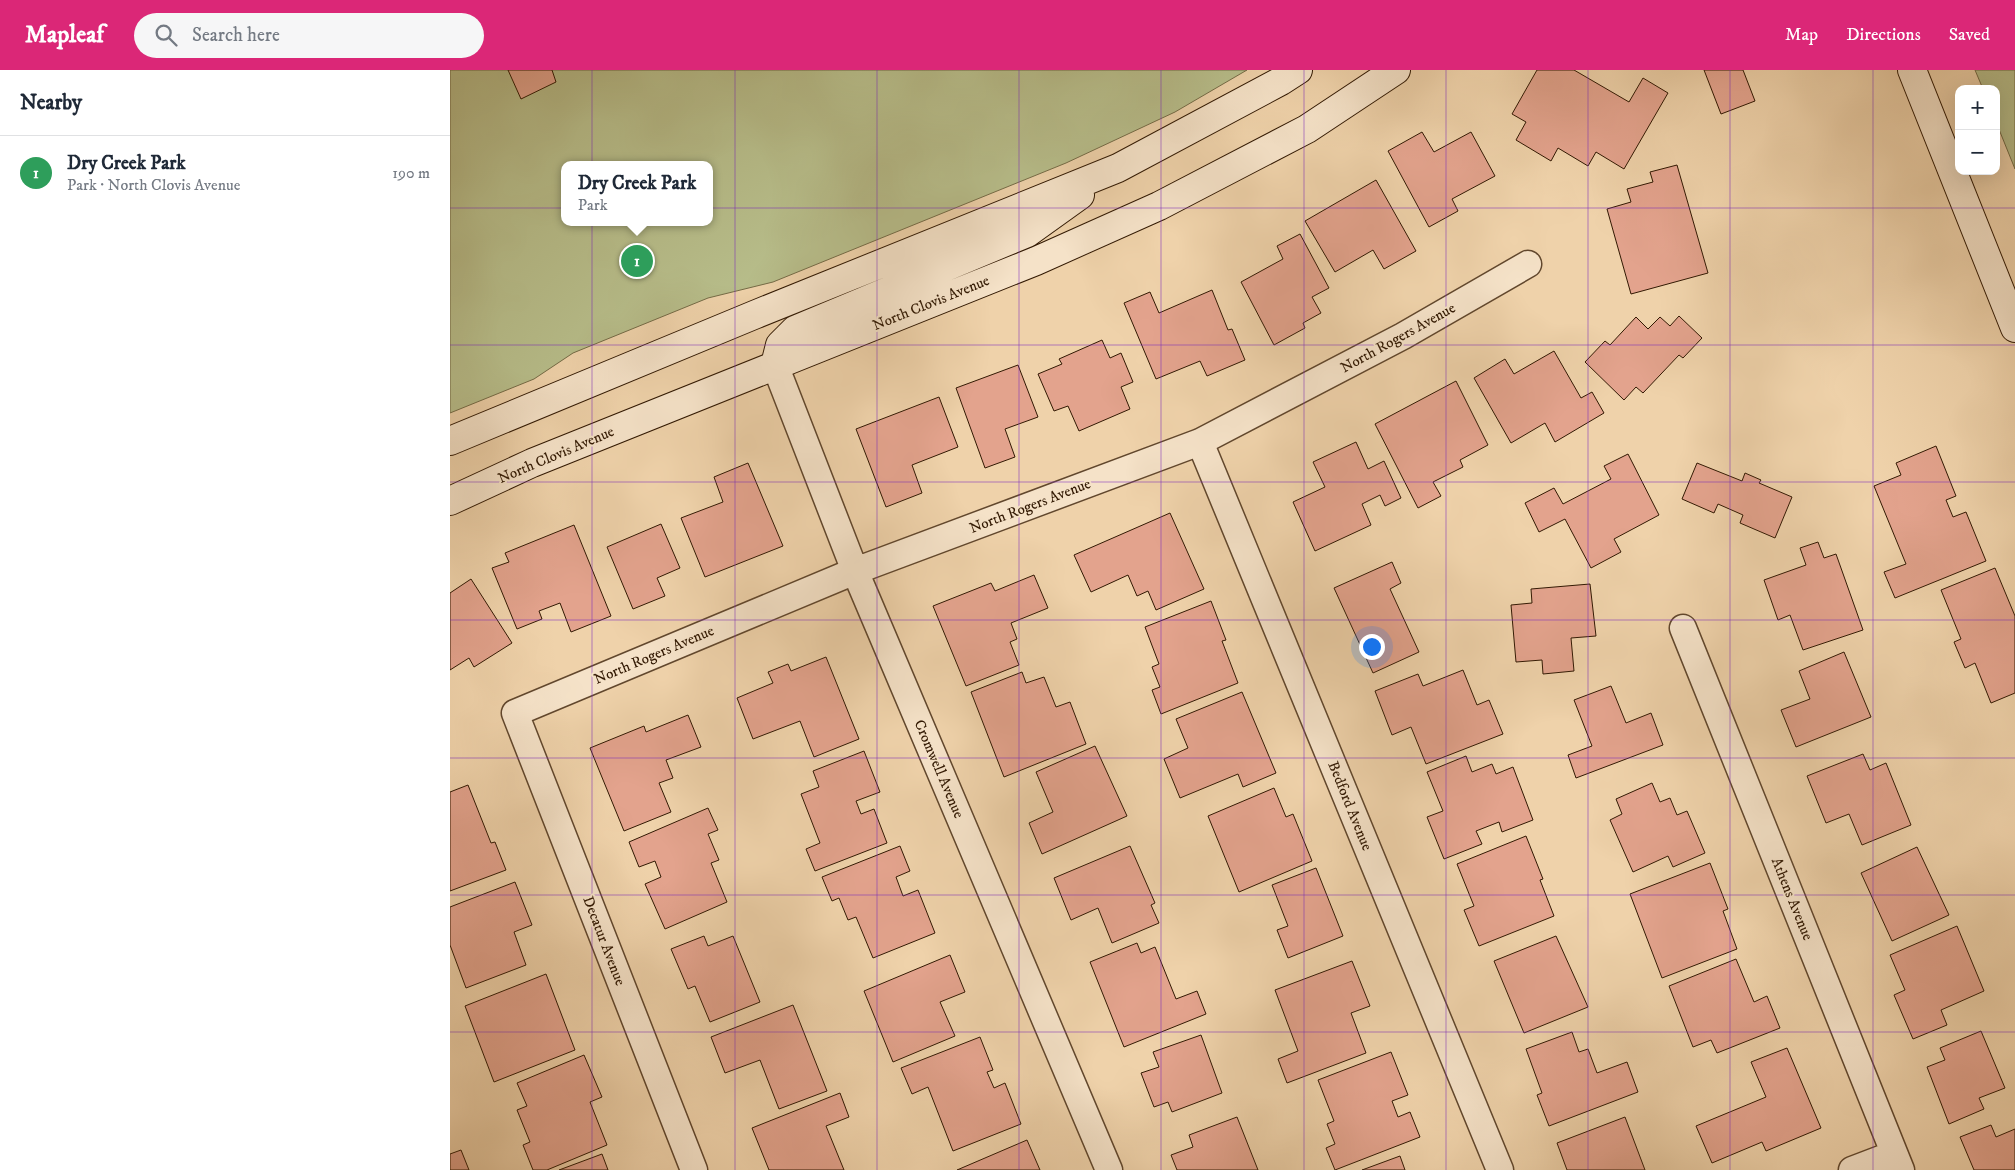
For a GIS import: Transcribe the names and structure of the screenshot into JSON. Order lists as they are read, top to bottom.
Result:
{
  "streets": {
    "main road": ["North Clovis Avenue"],
    "street": [
      "North Rogers Avenue",
      "Cromwell Avenue",
      "Bedford Avenue",
      "Athens Avenue",
      "Decatur Avenue"
    ]
  },
  "crossings": [
    ["North Clovis Avenue", "Cromwell Avenue"],
    ["North Rogers Avenue", "Cromwell Avenue"],
    ["North Rogers Avenue", "Bedford Avenue"],
    ["North Rogers Avenue", "Decatur Avenue"]
  ],
  "page": {
    "header": "Mapleaf",
    "search": "Search here",
    "nav": ["Map", "Directions", "Saved"],
    "heading": "Nearby",
    "map_buttons": ["+", "−"],
    "list": [
      {
        "mark": "1",
        "name": "Dry Creek Park",
        "note": "Park · North Clovis Avenue",
        "value": "190 m"
      }
    ],
    "popup": ["Dry Creek Park", "Park"],
    "pins": "1"
  }
}
